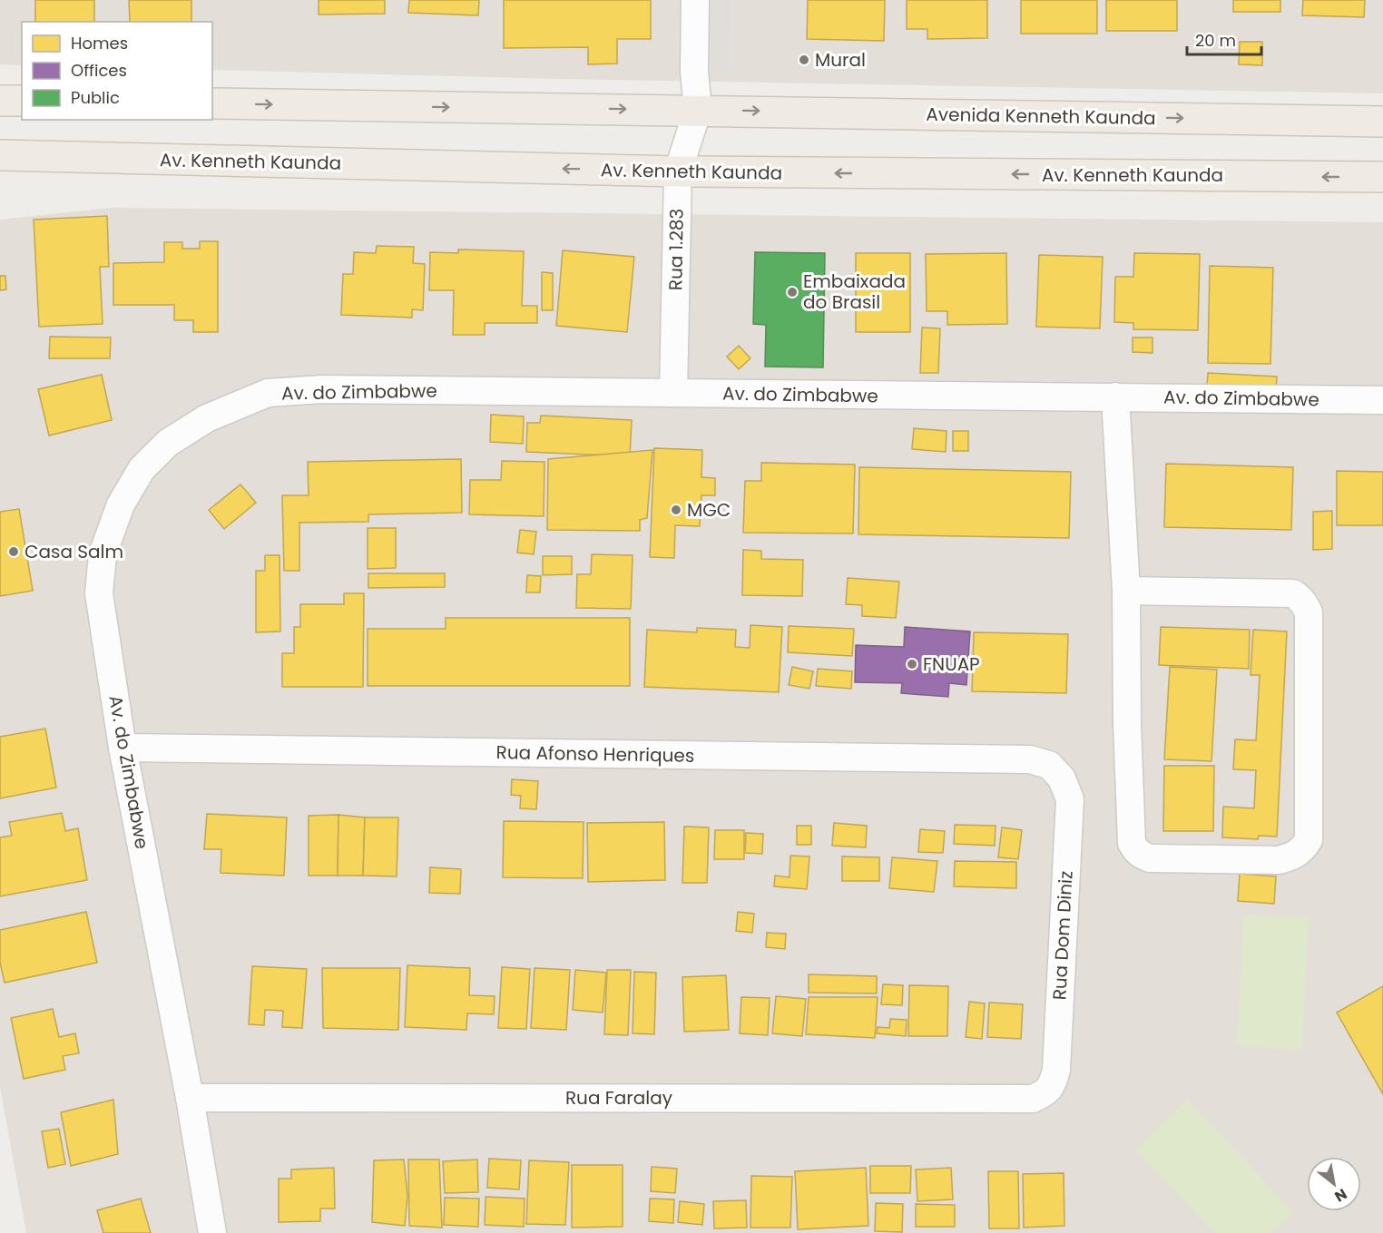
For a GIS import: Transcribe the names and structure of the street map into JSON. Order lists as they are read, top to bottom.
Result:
{
  "streets": {
    "main road": ["Avenida Kenneth Kaunda", "Av. Kenneth Kaunda"],
    "street": [
      "Rua 1.283",
      "Av. do Zimbabwe",
      "Rua Afonso Henriques",
      "Rua Dom Diniz",
      "Rua Faralay"
    ]
  },
  "crossings": [
    ["Avenida Kenneth Kaunda", "Rua 1.283"],
    ["Av. Kenneth Kaunda", "Rua 1.283"],
    ["Rua 1.283", "Av. do Zimbabwe"],
    ["Av. do Zimbabwe", "Rua Afonso Henriques"],
    ["Av. do Zimbabwe", "Rua Faralay"],
    ["Rua Afonso Henriques", "Rua Dom Diniz"],
    ["Rua Dom Diniz", "Rua Faralay"]
  ],
  "one_way": ["Avenida Kenneth Kaunda"],
  "places": [
    "Mural",
    "Embaixada do Brasil",
    "MGC",
    "Casa Salm",
    "FNUAP"
  ],
  "legend": ["Homes", "Offices", "Public"],
  "scale_bar": "20 m",
  "north": "bottom right"
}
